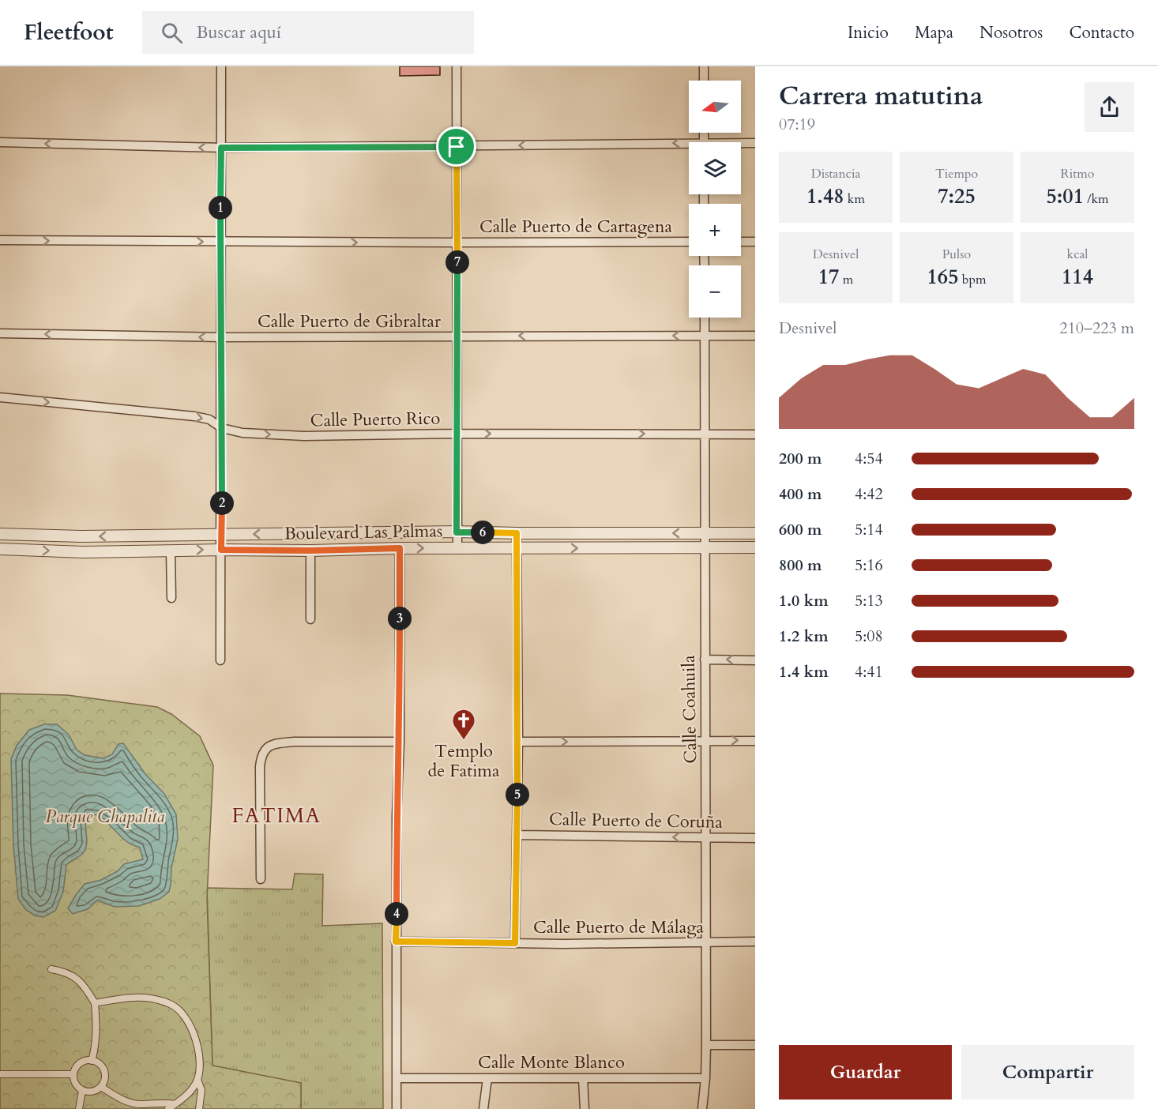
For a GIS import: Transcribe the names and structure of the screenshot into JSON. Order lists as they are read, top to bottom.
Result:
{
  "streets": {
    "street": [
      "Calle Puerto de Cartagena",
      "Calle Puerto de Gibraltar",
      "Calle Puerto Rico",
      "Boulevard Las Palmas",
      "Calle Coahuila",
      "Calle Puerto de Coruña",
      "Calle Puerto de Málaga",
      "Calle Monte Blanco"
    ]
  },
  "crossings": [
    ["Calle Puerto de Gibraltar", "Calle Coahuila"],
    ["Calle Puerto Rico", "Calle Coahuila"],
    ["Boulevard Las Palmas", "Calle Coahuila"],
    ["Calle Coahuila", "Calle Puerto de Coruña"],
    ["Calle Coahuila", "Calle Puerto de Málaga"],
    ["Calle Coahuila", "Calle Monte Blanco"]
  ],
  "one_way": [
    "Calle Puerto de Cartagena",
    "Calle Puerto de Gibraltar",
    "Calle Puerto Rico",
    "Calle Puerto de Coruña"
  ],
  "districts": ["FATIMA"],
  "parks": ["Parque Chapalita"],
  "places": {
    "church": ["Templo de Fatima"]
  },
  "north": "left",
  "page": {
    "header": "Fleetfoot",
    "search": "Buscar aquí",
    "nav": [
      "Inicio",
      "Mapa",
      "Nosotros",
      "Contacto"
    ],
    "heading": ["Carrera matutina", "07:19"],
    "map_buttons": ["+", "−"],
    "stats": [
      ["Distancia", "1.48 km"],
      ["Tiempo", "7:25"],
      ["Ritmo", "5:01 /km"],
      ["Desnivel", "17 m"],
      ["Pulso", "165 bpm"],
      ["kcal", "114"]
    ],
    "pins": [
      "1",
      "7",
      "2",
      "6",
      "3",
      "5",
      "4"
    ],
    "chart": ["Desnivel", "210–223 m"],
    "list": [
      {
        "name": "200 m",
        "note": "4:54"
      },
      {
        "name": "400 m",
        "note": "4:42"
      },
      {
        "name": "600 m",
        "note": "5:14"
      },
      {
        "name": "800 m",
        "note": "5:16"
      },
      {
        "name": "1.0 km",
        "note": "5:13"
      },
      {
        "name": "1.2 km",
        "note": "5:08"
      },
      {
        "name": "1.4 km",
        "note": "4:41"
      }
    ],
    "buttons": ["Guardar", "Compartir"]
  }
}
